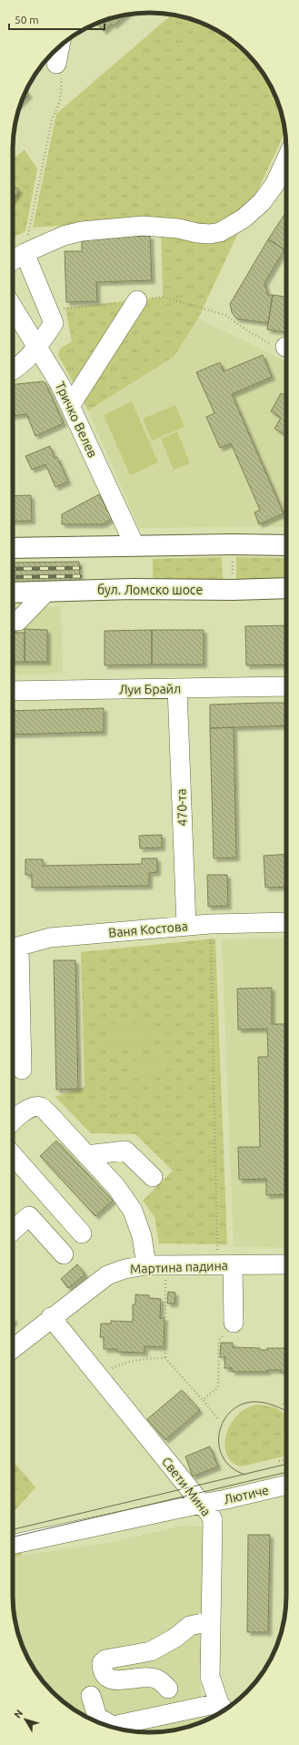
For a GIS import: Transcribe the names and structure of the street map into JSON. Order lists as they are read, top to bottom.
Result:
{
  "streets": {
    "main road": ["бул. Ломско шосе"],
    "street": [
      "Тричко Велев",
      "Луи Брайл",
      "470-та",
      "Ваня Костова",
      "Мартина падина",
      "Свети Мина",
      "Лютиче"
    ]
  },
  "crossings": [
    ["Луи Брайл", "470-та"],
    ["470-та", "Ваня Костова"],
    ["Мартина падина", "Свети Мина"],
    ["Свети Мина", "Лютиче"]
  ],
  "scale_bar": "50 m",
  "north": "top left"
}
